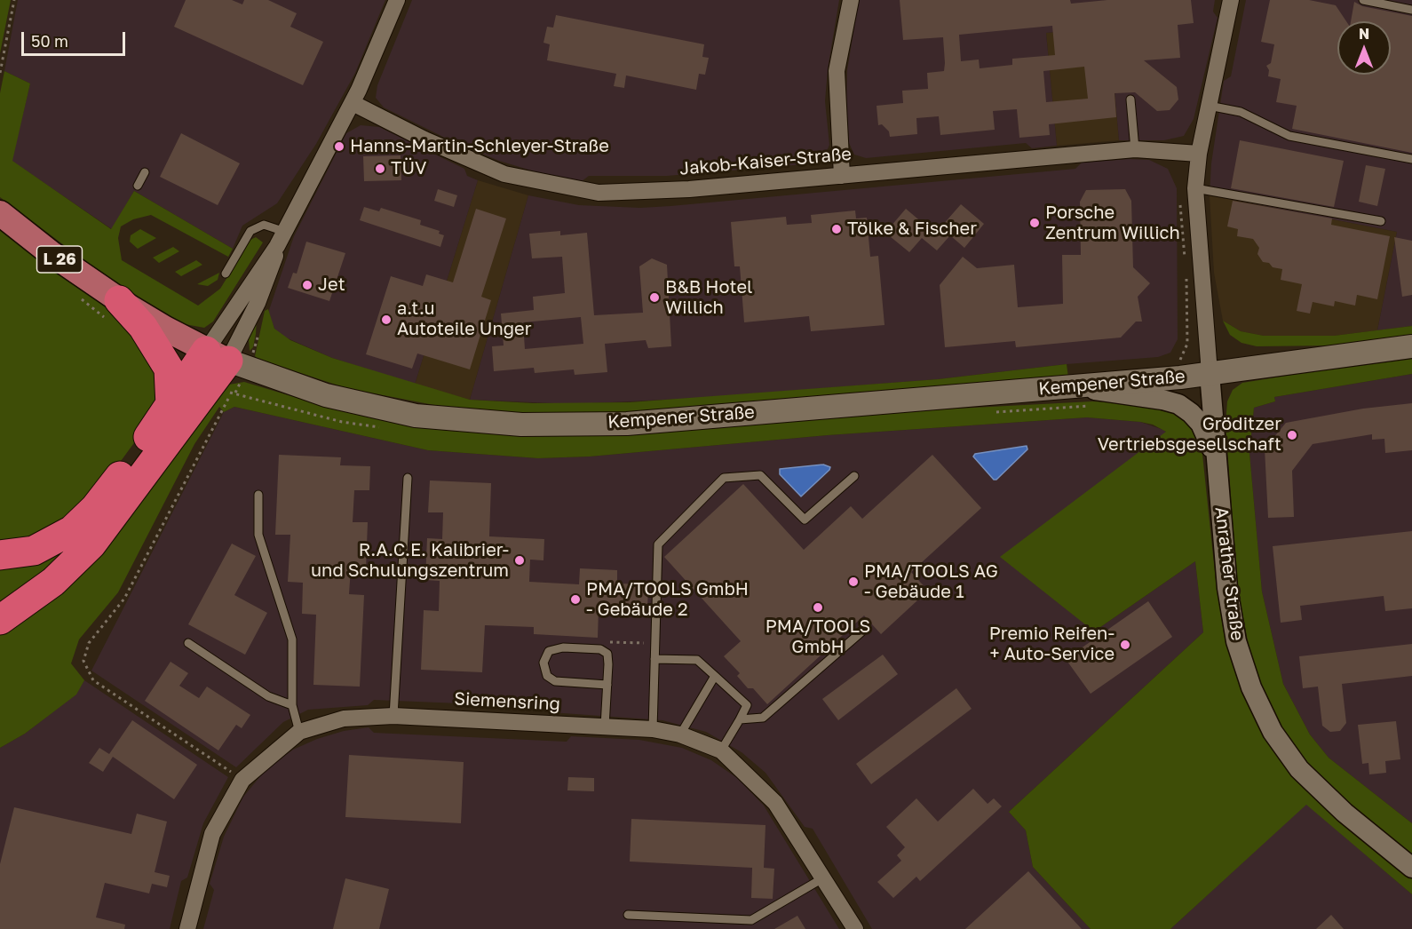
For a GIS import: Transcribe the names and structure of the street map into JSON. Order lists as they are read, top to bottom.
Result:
{
  "streets": {
    "main road": ["L 26", "Kempener Straße"],
    "street": ["Jakob-Kaiser-Straße", "Anrather Straße", "Siemensring"]
  },
  "crossings": [
    ["Kempener Straße", "Anrather Straße"]
  ],
  "places": [
    "Hanns-Martin-Schleyer-Straße",
    "TÜV",
    "Porsche Zentrum Willich",
    "Tölke & Fischer",
    "Jet",
    "B&B Hotel Willich",
    "a.t.u Autoteile Unger",
    "Gröditzer Vertriebsgesellschaft",
    "R.A.C.E. Kalibrier- und Schulungszentrum",
    "PMA/TOOLS AG - Gebäude 1",
    "PMA/TOOLS GmbH - Gebäude 2",
    "PMA/TOOLS GmbH",
    "Premio Reifen- + Auto-Service"
  ],
  "scale_bar": "50 m",
  "north": "top"
}
